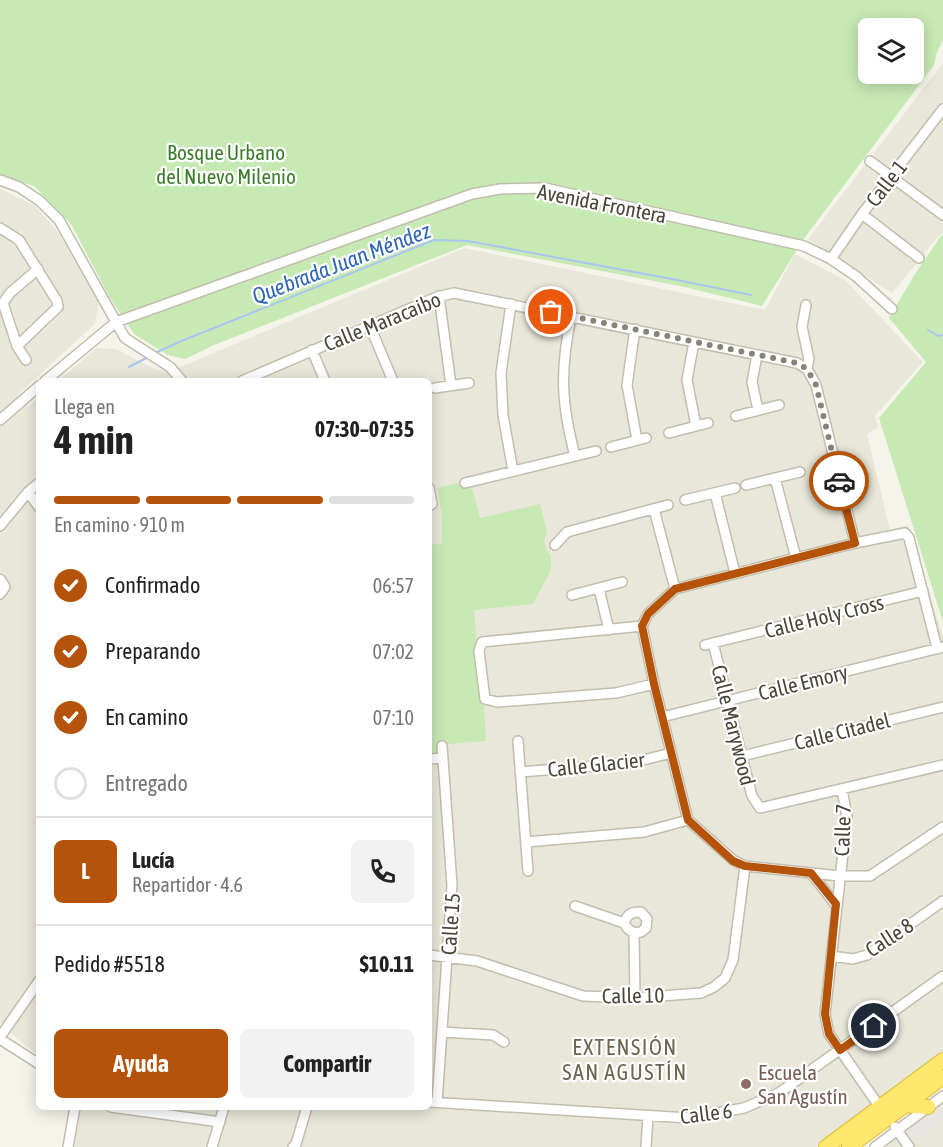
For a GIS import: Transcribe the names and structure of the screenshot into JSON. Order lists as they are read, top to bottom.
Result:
{
  "streets": {
    "street": [
      "Calle 1",
      "Avenida Frontera",
      "Calle Maracaibo",
      "Calle Holy Cross",
      "Calle Emory",
      "Calle Marywood",
      "Calle Citadel",
      "Calle Glacier",
      "Calle 7",
      "Calle 15",
      "Calle 8",
      "Calle 10",
      "Calle 6"
    ]
  },
  "crossings": [
    ["Calle 1", "Avenida Frontera"],
    ["Calle Holy Cross", "Calle Marywood"],
    ["Calle Emory", "Calle Marywood"],
    ["Calle Marywood", "Calle Citadel"],
    ["Calle Marywood", "Calle 7"],
    ["Calle 7", "Calle 8"],
    ["Calle 7", "Calle 6"],
    ["Calle 15", "Calle 10"],
    ["Calle 15", "Calle 6"]
  ],
  "districts": ["EXTENSIÓN SAN AGUSTÍN"],
  "water": ["Quebrada Juan Méndez"],
  "parks": ["Bosque Urbano del Nuevo Milenio"],
  "places": ["Escuela San Agustín"],
  "page": {
    "heading": ["4 min", "Llega en", "07:30–07:35"],
    "panel": [
      "Lucía",
      "Repartidor · 4.6",
      "Pedido #5518",
      "$10.11"
    ],
    "bar": "En camino · 910 m",
    "list": [
      ["Confirmado", "06:57"],
      ["Preparando", "07:02"],
      ["En camino", "07:10"],
      "Entregado"
    ],
    "round": "L",
    "buttons": ["Ayuda", "Compartir"]
  }
}
